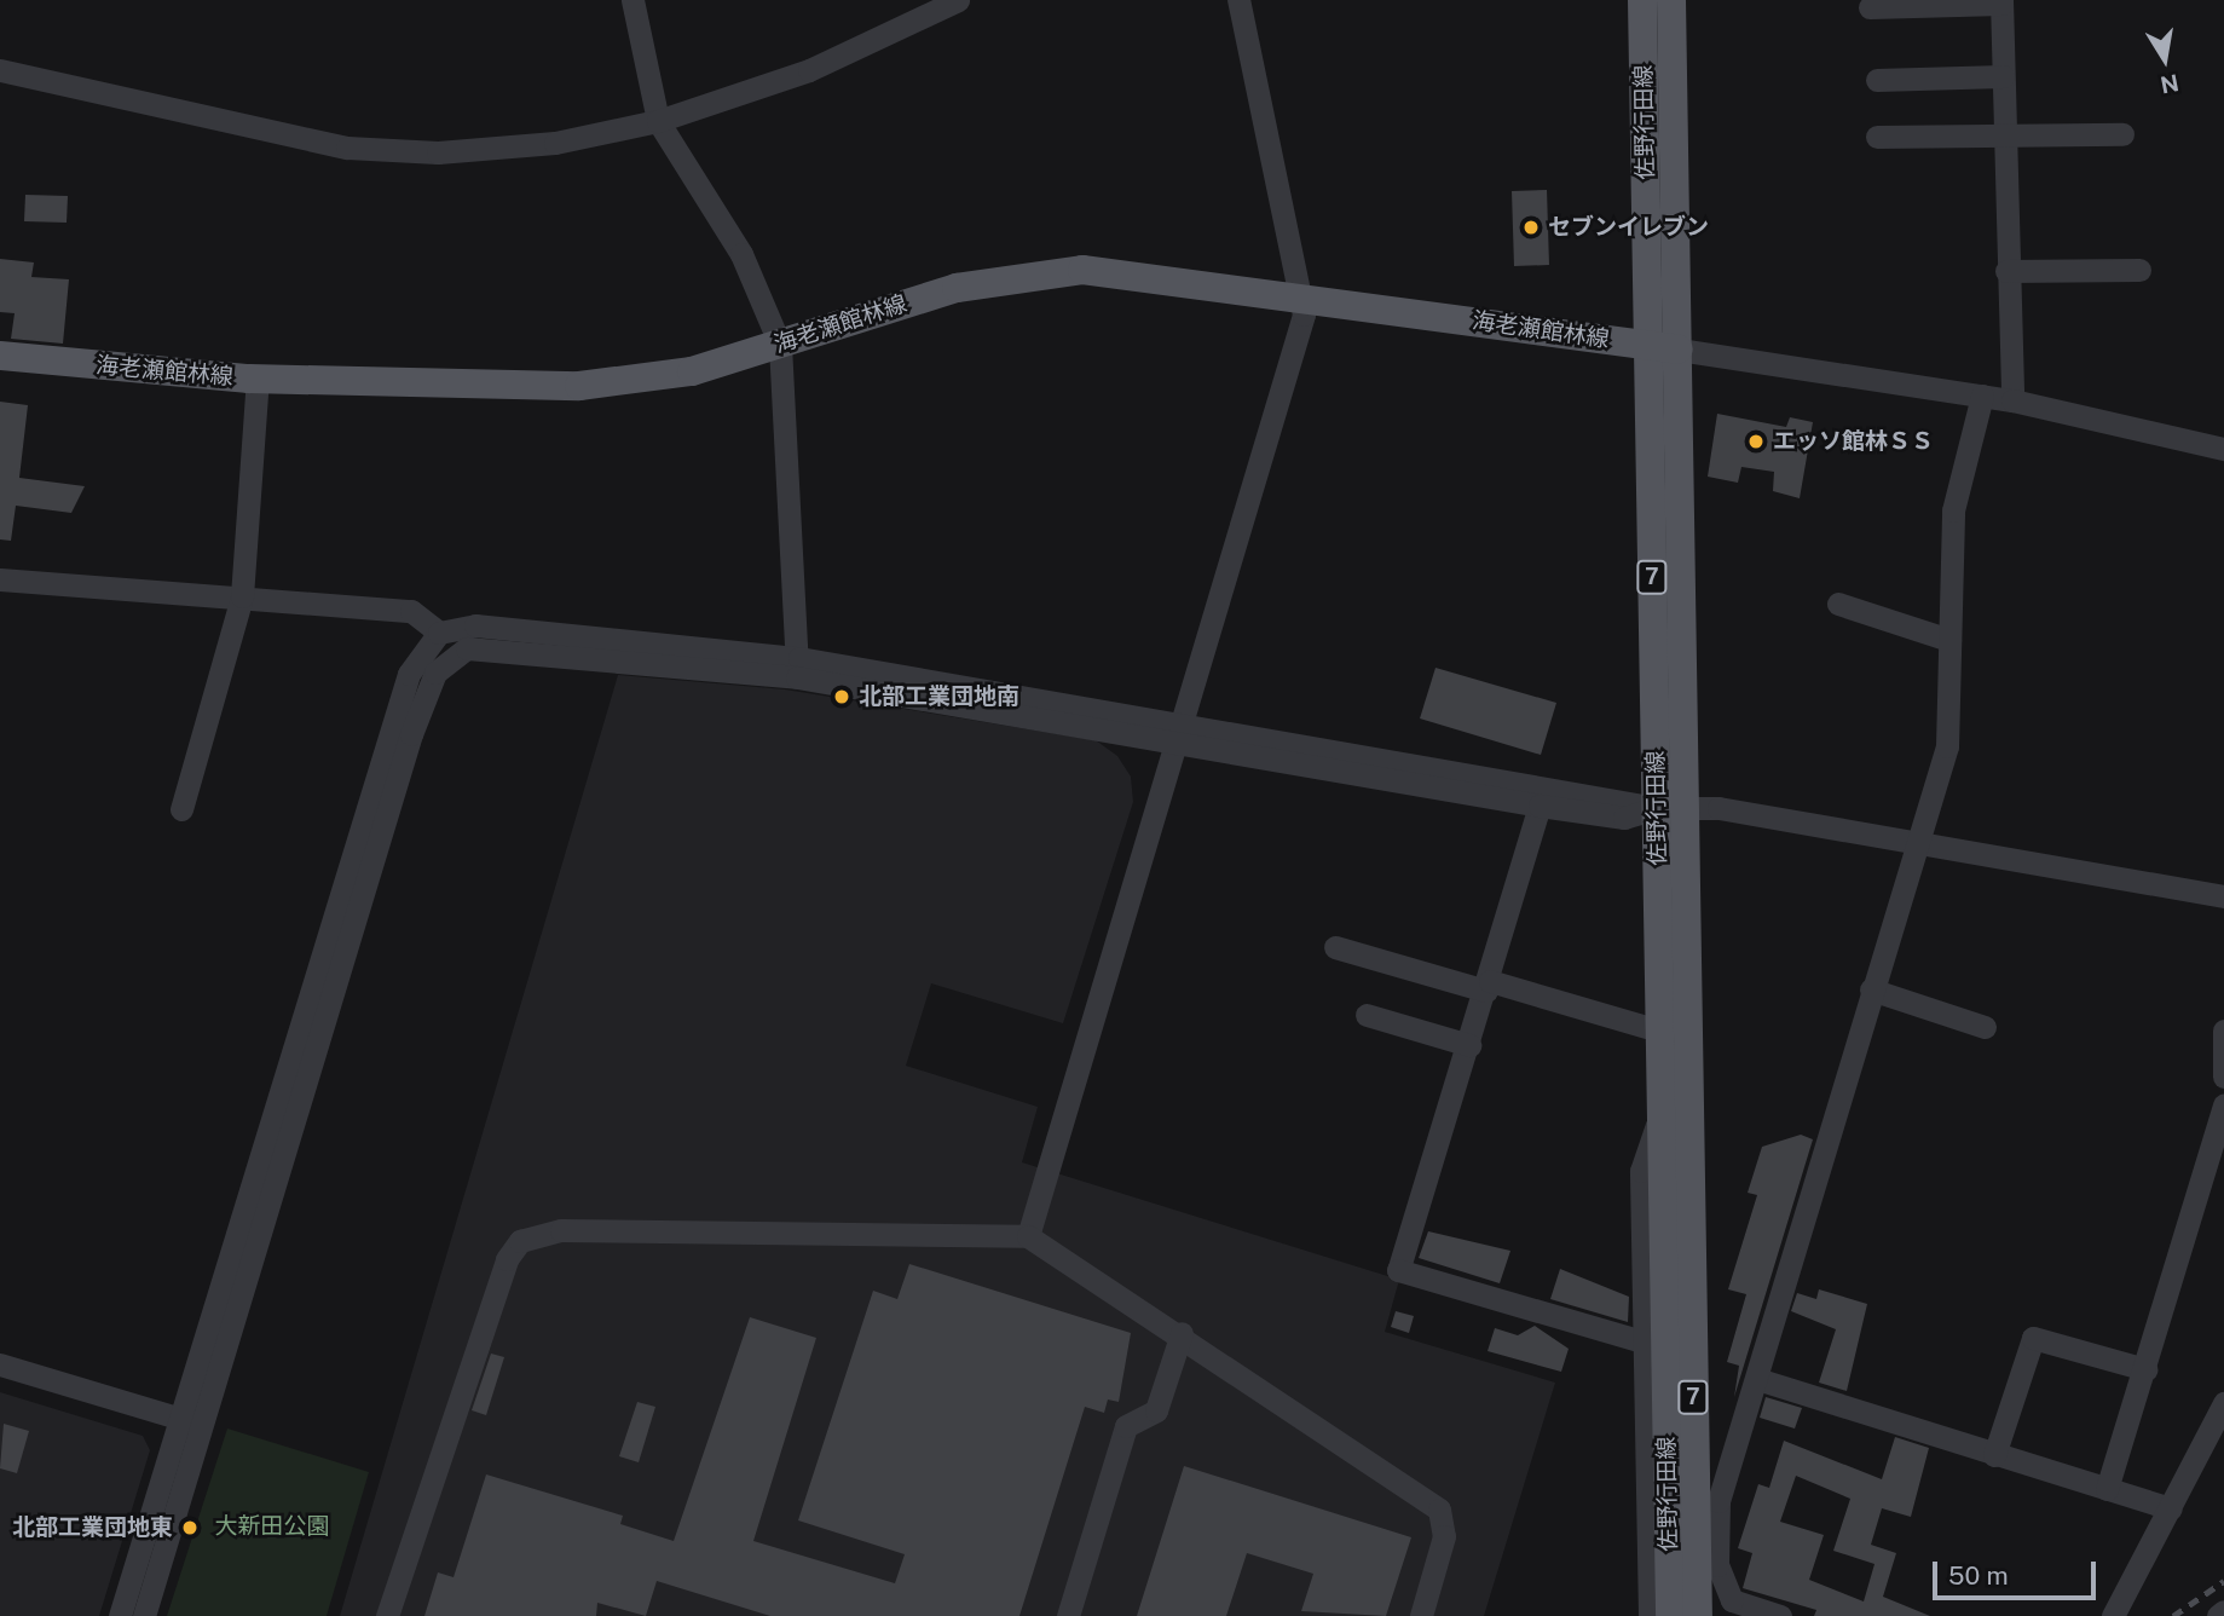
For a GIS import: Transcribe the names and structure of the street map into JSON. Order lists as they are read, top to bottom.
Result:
{
  "streets": {
    "main road": ["佐野行田線", "海老瀬館林線", "7"]
  },
  "crossings": [
    ["佐野行田線", "海老瀬館林線"]
  ],
  "parks": ["大新田公園"],
  "places": [
    "セブンイレブン",
    "エッソ館林ＳＳ",
    "北部工業団地南",
    "北部工業団地東"
  ],
  "scale_bar": "50 m",
  "north": "bottom"
}
